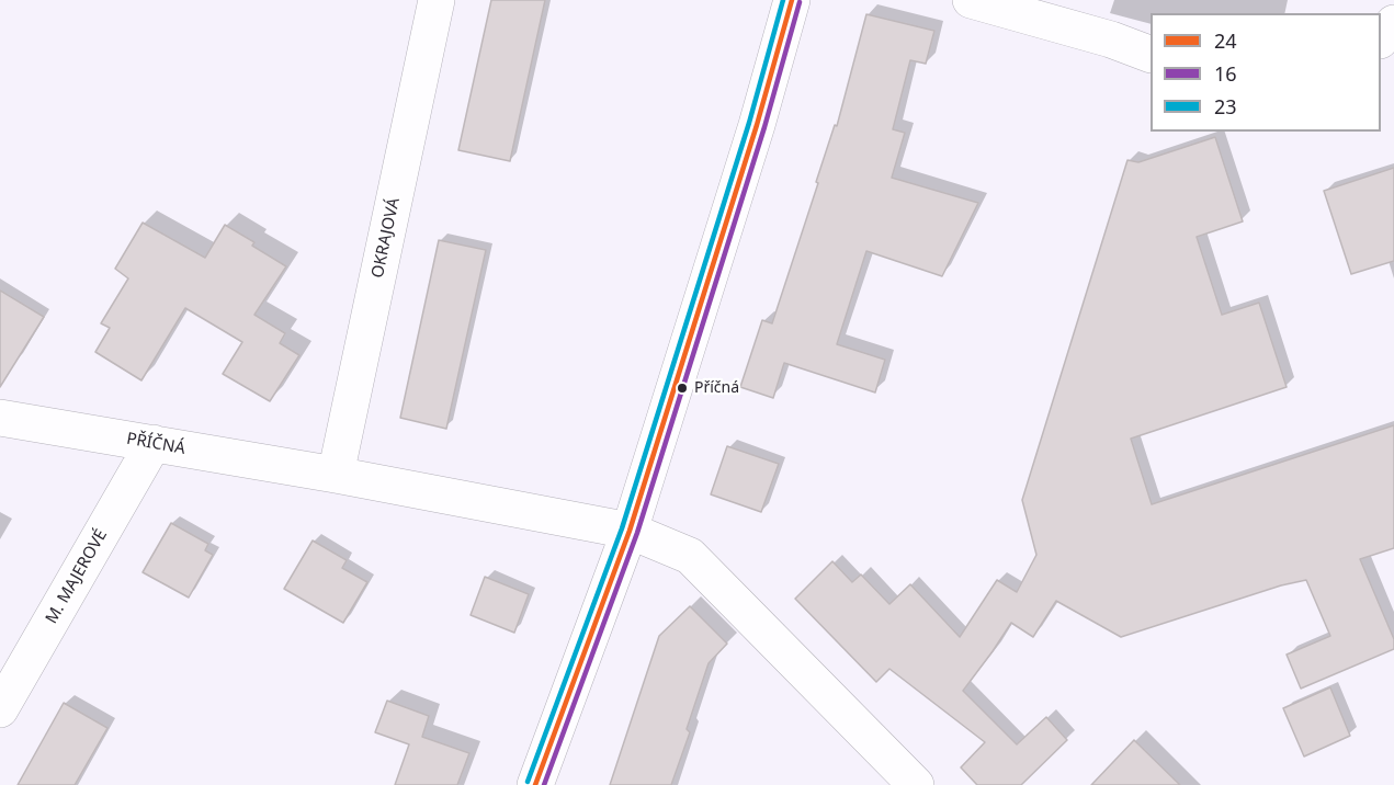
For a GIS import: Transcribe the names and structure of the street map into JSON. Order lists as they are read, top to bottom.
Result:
{
  "streets": {
    "street": ["OKRAJOVÁ", "PŘÍČNÁ", "M. MAJEROVÉ"]
  },
  "crossings": [
    ["OKRAJOVÁ", "PŘÍČNÁ"],
    ["PŘÍČNÁ", "M. MAJEROVÉ"]
  ],
  "places": ["Příčná"],
  "lines": ["transit line 24", "transit line 23", "transit line 16"],
  "legend": ["24", "16", "23"]
}
